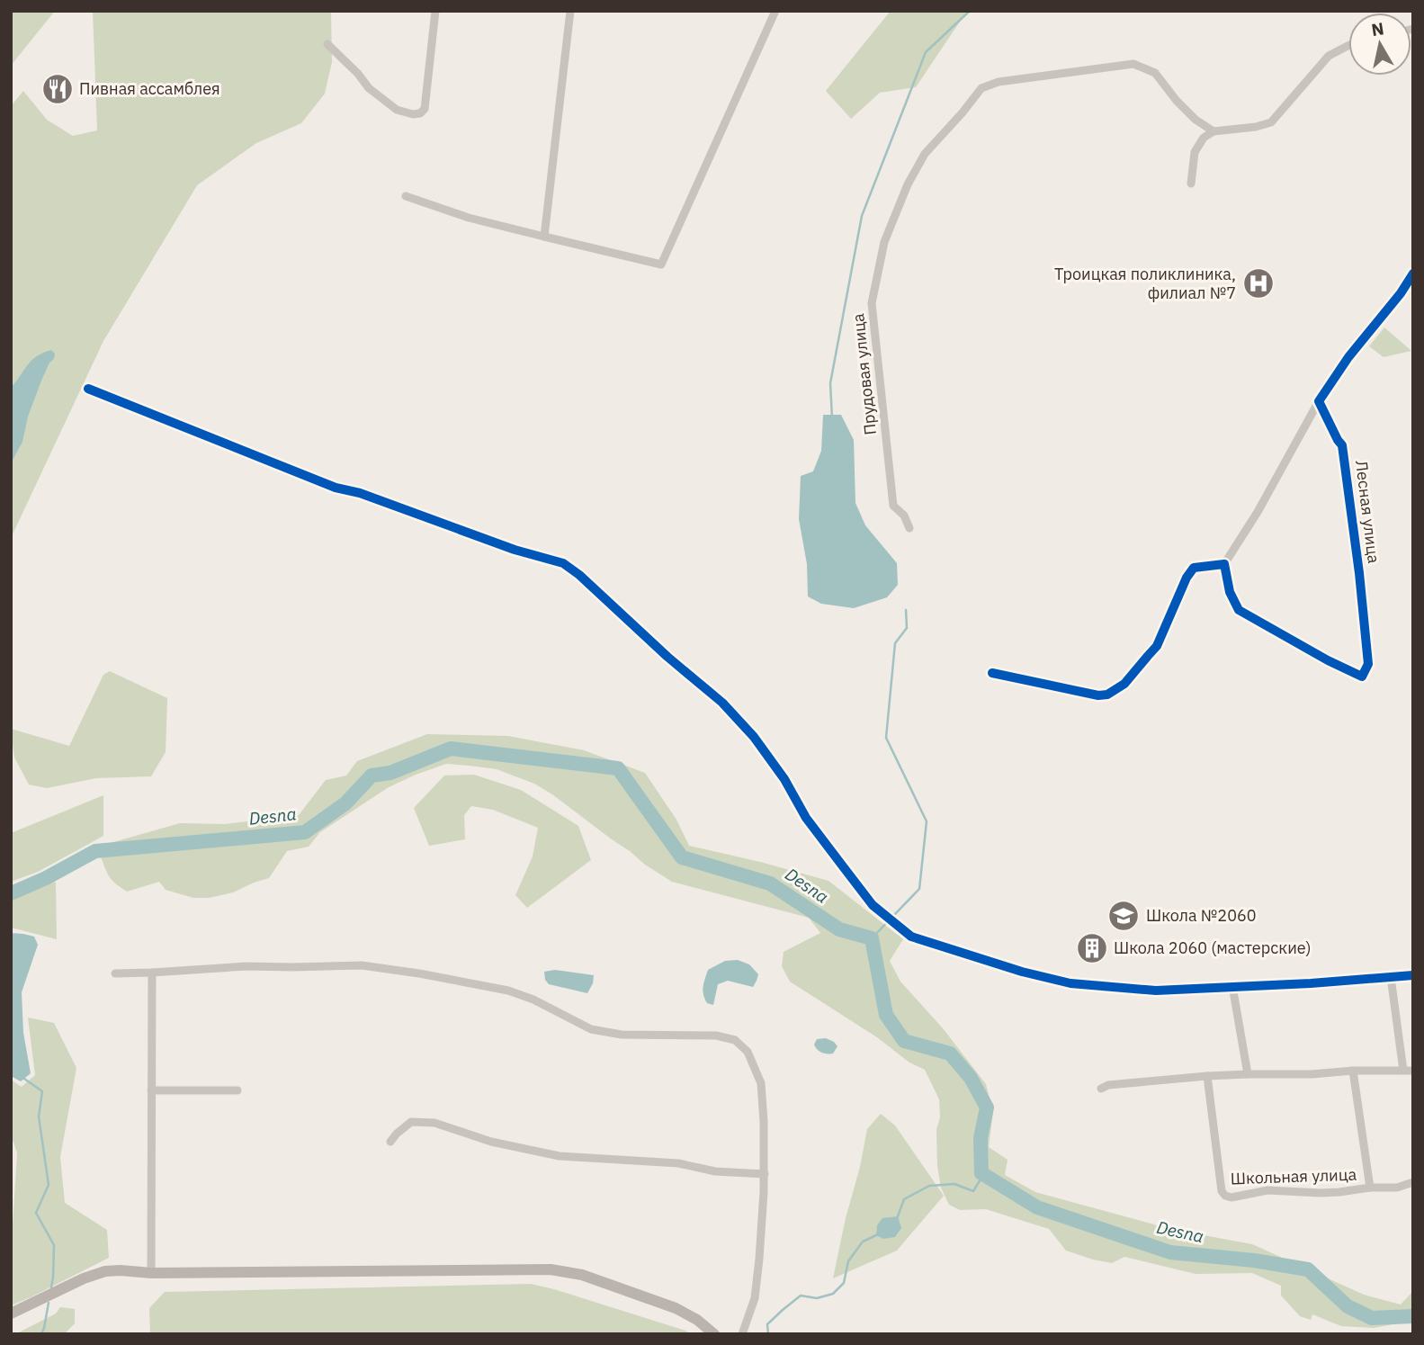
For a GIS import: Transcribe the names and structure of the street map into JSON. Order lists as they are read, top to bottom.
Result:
{
  "streets": {
    "street": ["Прудовая улица", "Лесная улица", "Школьная улица"]
  },
  "water": ["Desna"],
  "places": {
    "restaurant": ["Пивная ассамблея"],
    "hospital": ["Троицкая поликлиника, филиал №7"],
    "school or university": ["Школа №2060"],
    "building": ["Школа 2060 (мастерские)"]
  },
  "north": "top"
}
